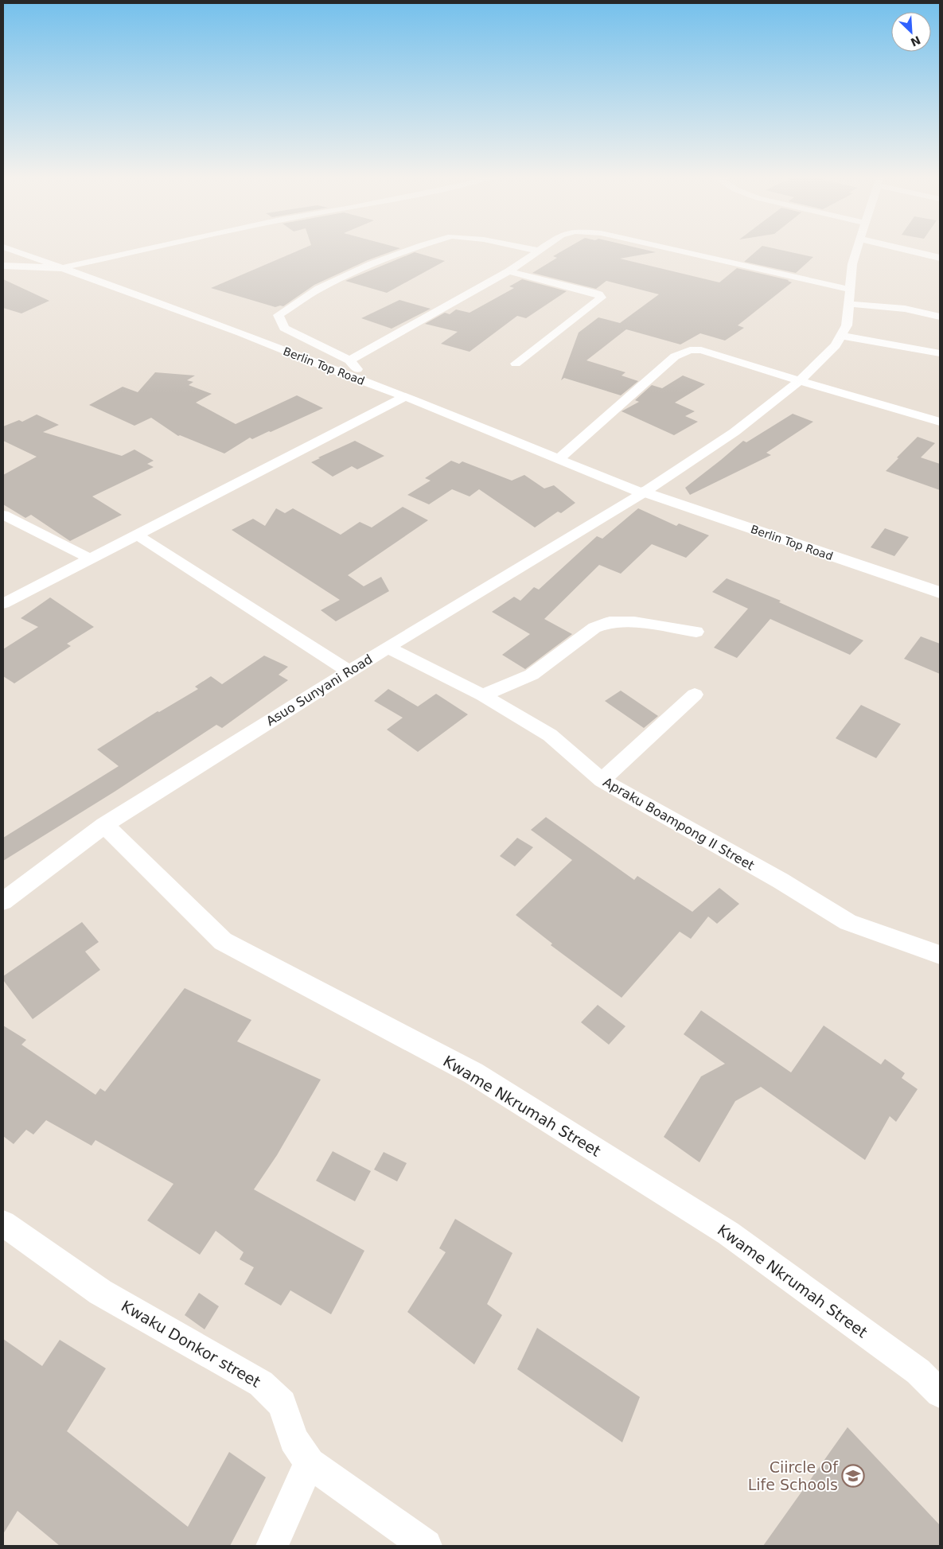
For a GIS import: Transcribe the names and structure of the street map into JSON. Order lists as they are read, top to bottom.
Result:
{
  "streets": {
    "street": [
      "Berlin Top Road",
      "Asuo Sunyani Road",
      "Apraku Boampong II Street",
      "Kwame Nkrumah Street",
      "Kwaku Donkor street"
    ]
  },
  "crossings": [
    ["Berlin Top Road", "Asuo Sunyani Road"],
    ["Asuo Sunyani Road", "Apraku Boampong II Street"],
    ["Asuo Sunyani Road", "Kwame Nkrumah Street"]
  ],
  "places": {
    "school or university": ["Ciircle Of Life Schools"]
  },
  "north": "bottom right"
}
